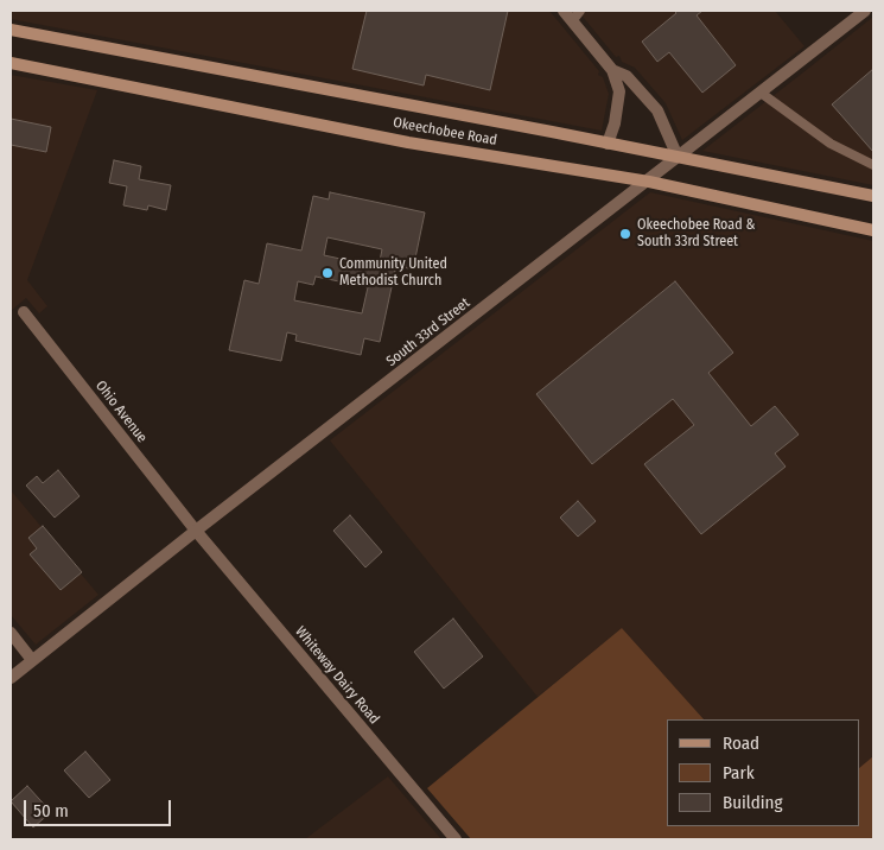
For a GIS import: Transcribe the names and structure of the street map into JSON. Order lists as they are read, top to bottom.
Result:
{
  "streets": {
    "main road": ["Okeechobee Road"],
    "street": ["South 33rd Street", "Ohio Avenue", "Whiteway Dairy Road"]
  },
  "crossings": [
    ["Okeechobee Road", "South 33rd Street"],
    ["South 33rd Street", "Ohio Avenue"],
    ["South 33rd Street", "Whiteway Dairy Road"],
    ["Ohio Avenue", "Whiteway Dairy Road"]
  ],
  "places": ["Okeechobee Road & South 33rd Street", "Community United Methodist Church"],
  "legend": ["Road", "Park", "Building"],
  "scale_bar": "50 m"
}
